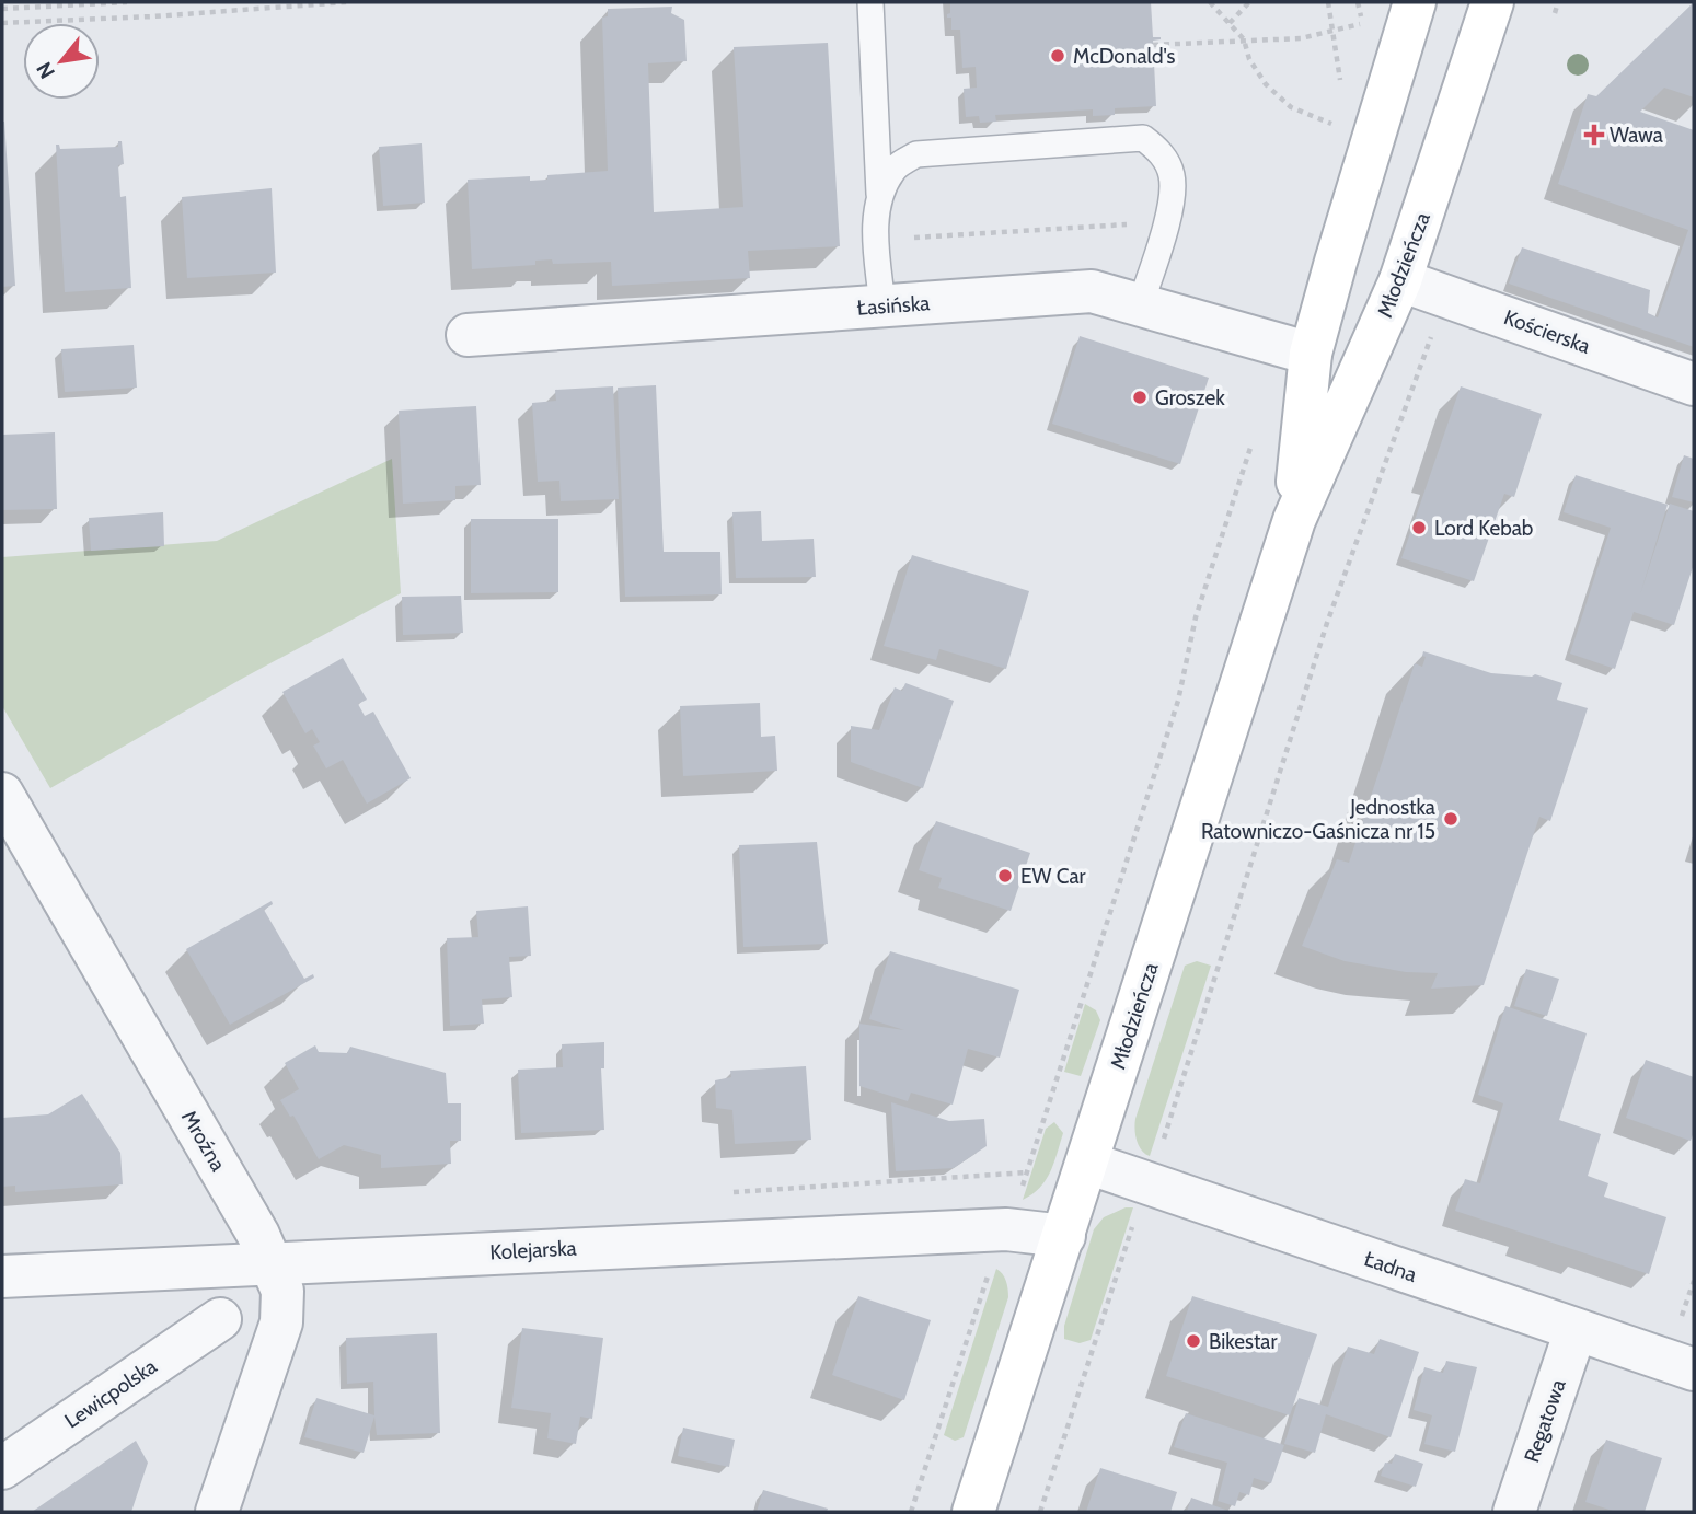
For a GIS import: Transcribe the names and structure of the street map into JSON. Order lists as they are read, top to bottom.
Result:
{
  "streets": {
    "main road": ["Młodzieńcza"],
    "street": [
      "Łasińska",
      "Kościerska",
      "Mroźna",
      "Kolejarska",
      "Ładna",
      "Lewicpolska",
      "Regatowa"
    ]
  },
  "crossings": [
    ["Młodzieńcza", "Łasińska"],
    ["Młodzieńcza", "Kościerska"],
    ["Młodzieńcza", "Kolejarska"],
    ["Młodzieńcza", "Ładna"],
    ["Mroźna", "Kolejarska"],
    ["Ładna", "Regatowa"]
  ],
  "places": {
    "other": [
      "McDonald's",
      "Groszek",
      "Lord Kebab",
      "Jednostka Ratowniczo-Gaśnicza nr 15",
      "EW Car",
      "Bikestar"
    ],
    "health": ["Wawa"]
  },
  "north": "bottom left"
}
